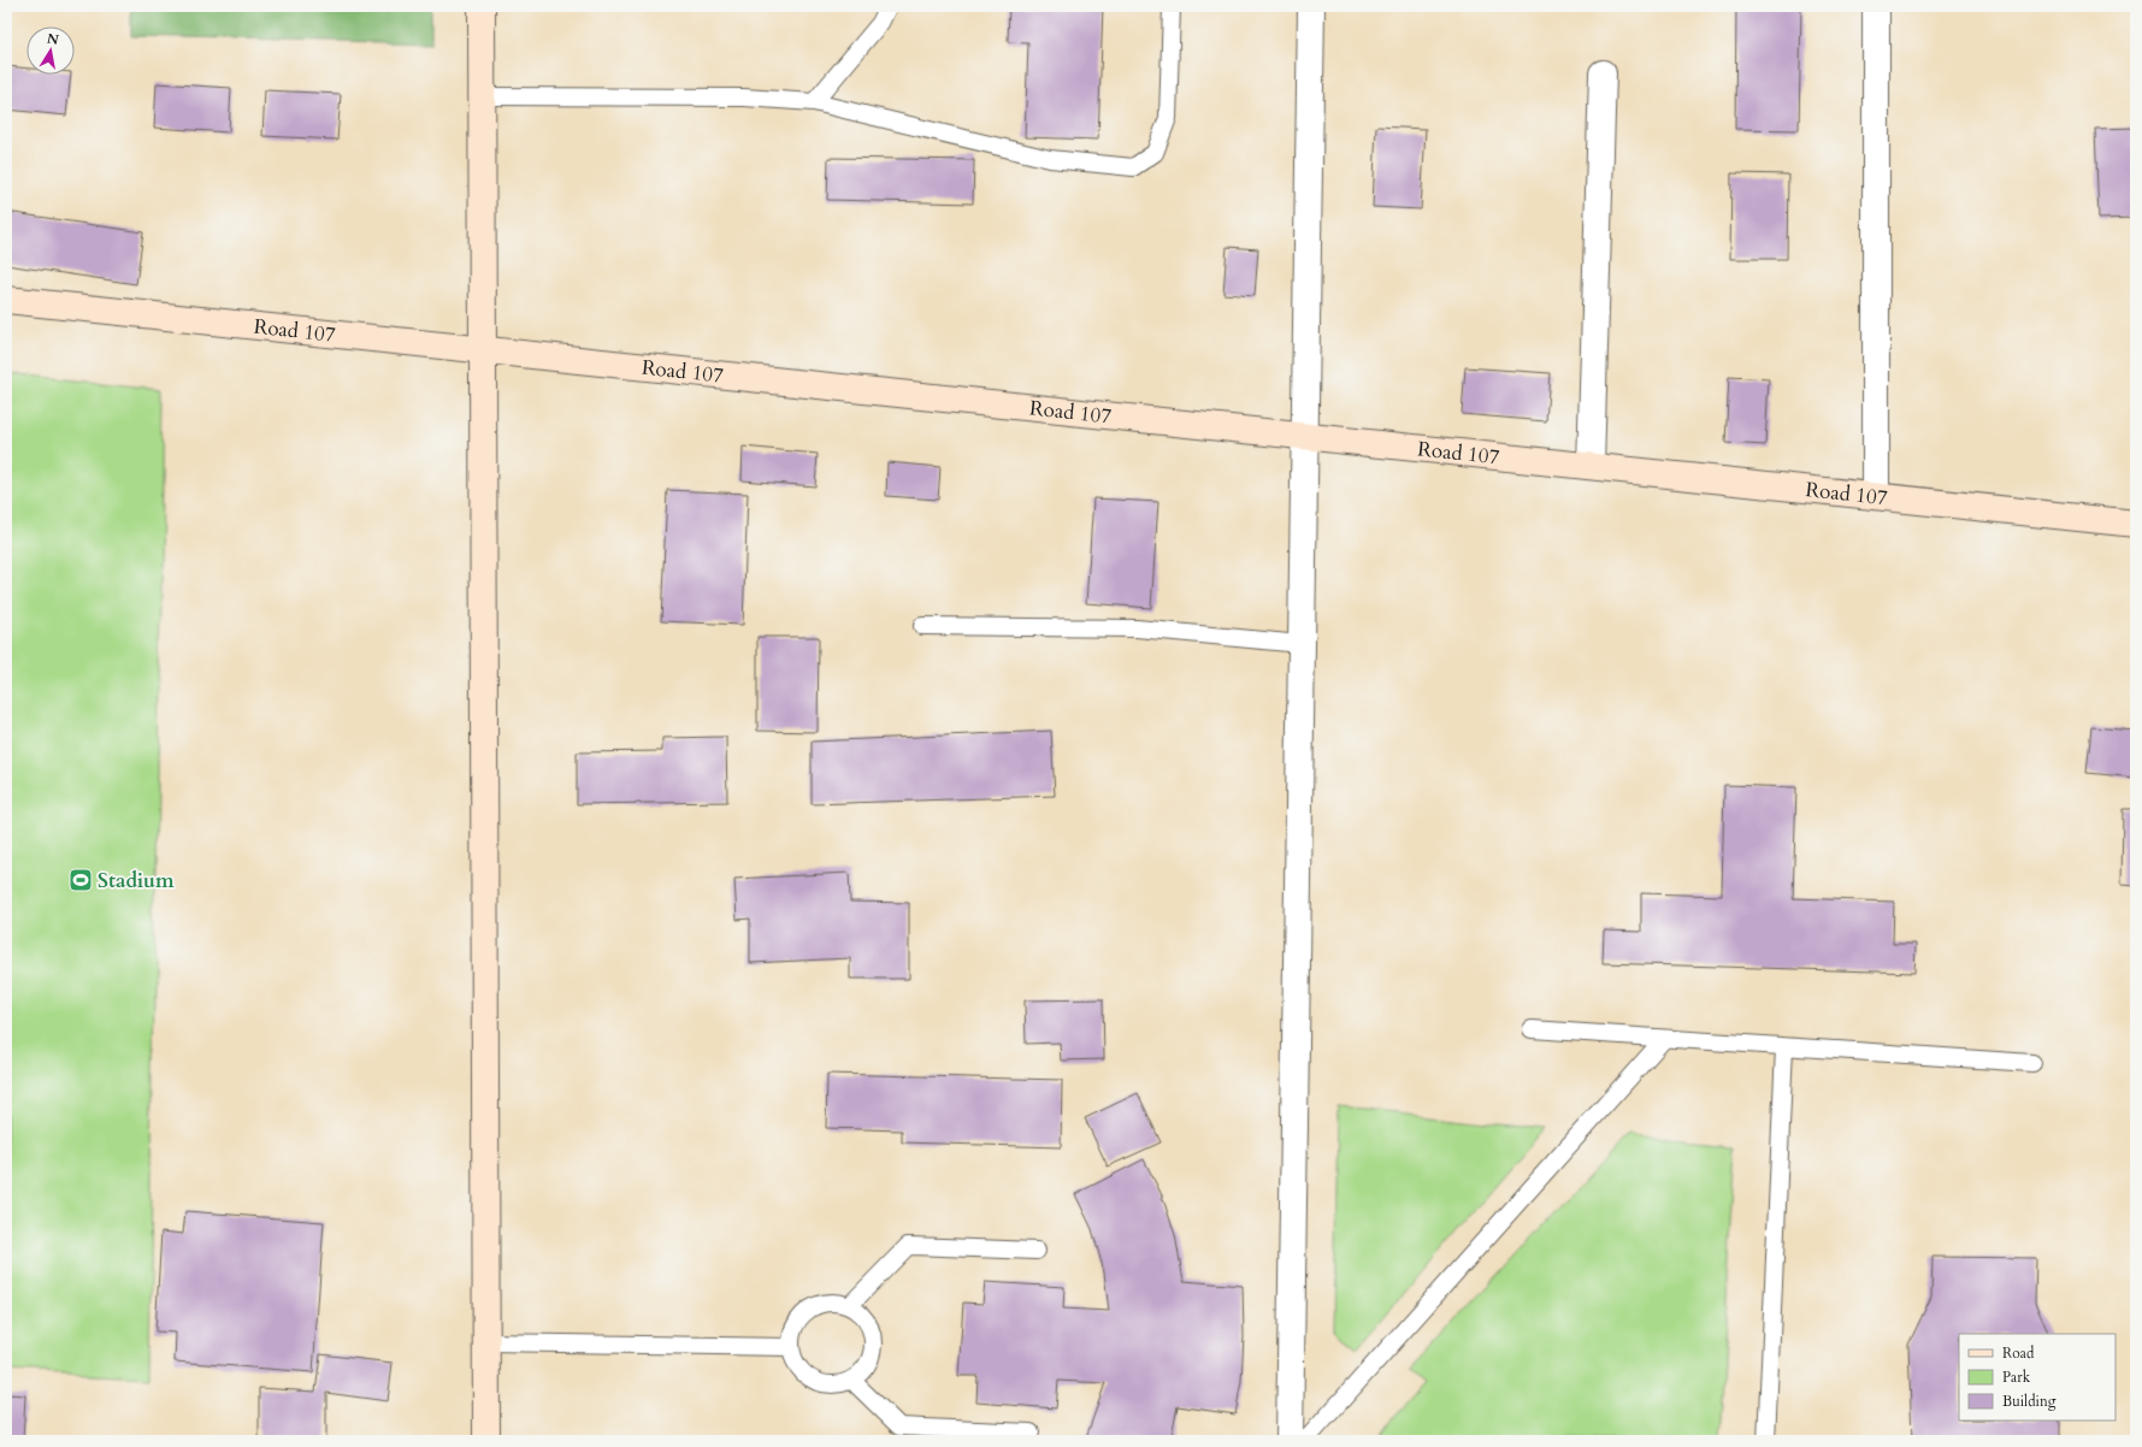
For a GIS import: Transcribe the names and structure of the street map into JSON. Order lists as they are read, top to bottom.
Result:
{
  "streets": {
    "street": ["Road 107"]
  },
  "places": {
    "sports": ["Stadium"]
  },
  "legend": ["Road", "Park", "Building"],
  "north": "top"
}
